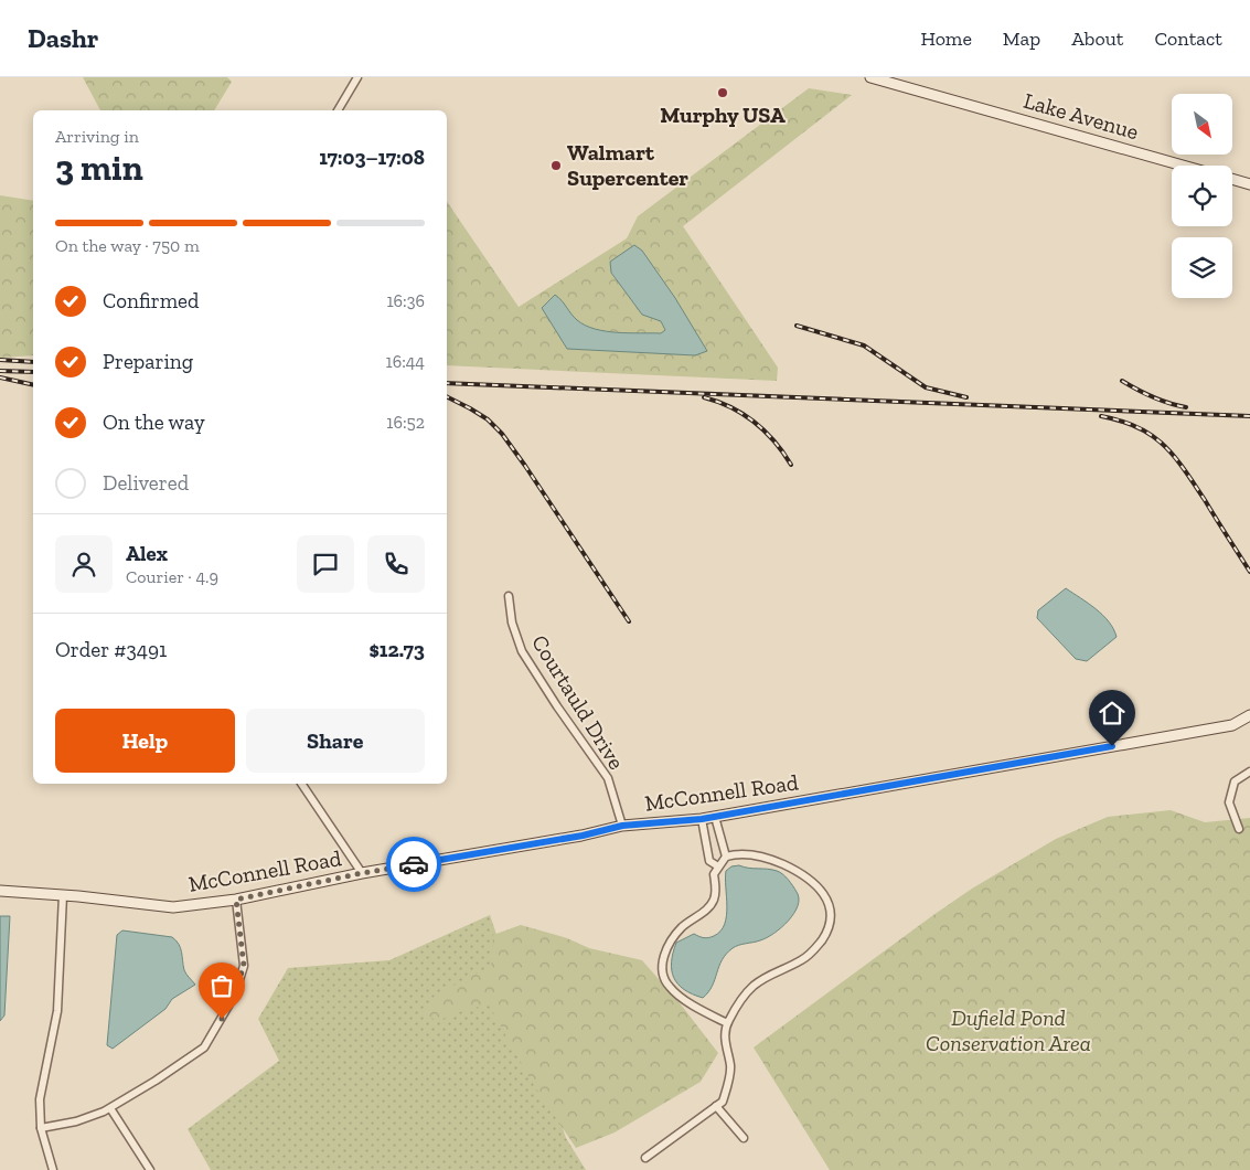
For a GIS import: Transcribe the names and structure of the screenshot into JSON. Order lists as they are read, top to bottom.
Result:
{
  "streets": {
    "street": ["Lake Avenue", "Courtauld Drive", "McConnell Road"]
  },
  "crossings": [
    ["Courtauld Drive", "McConnell Road"]
  ],
  "parks": ["Dufield Pond Conservation Area"],
  "places": ["Murphy USA", "Walmart Supercenter"],
  "north": "bottom right",
  "page": {
    "header": "Dashr",
    "nav": [
      "Home",
      "Map",
      "About",
      "Contact"
    ],
    "heading": ["3 min", "Arriving in", "17:03–17:08"],
    "panel": [
      "Alex",
      "Courier · 4.9",
      "Order #3491",
      "$12.73"
    ],
    "bar": "On the way · 750 m",
    "list": [
      ["Confirmed", "16:36"],
      ["Preparing", "16:44"],
      ["On the way", "16:52"],
      "Delivered"
    ],
    "buttons": ["Help", "Share"]
  }
}
